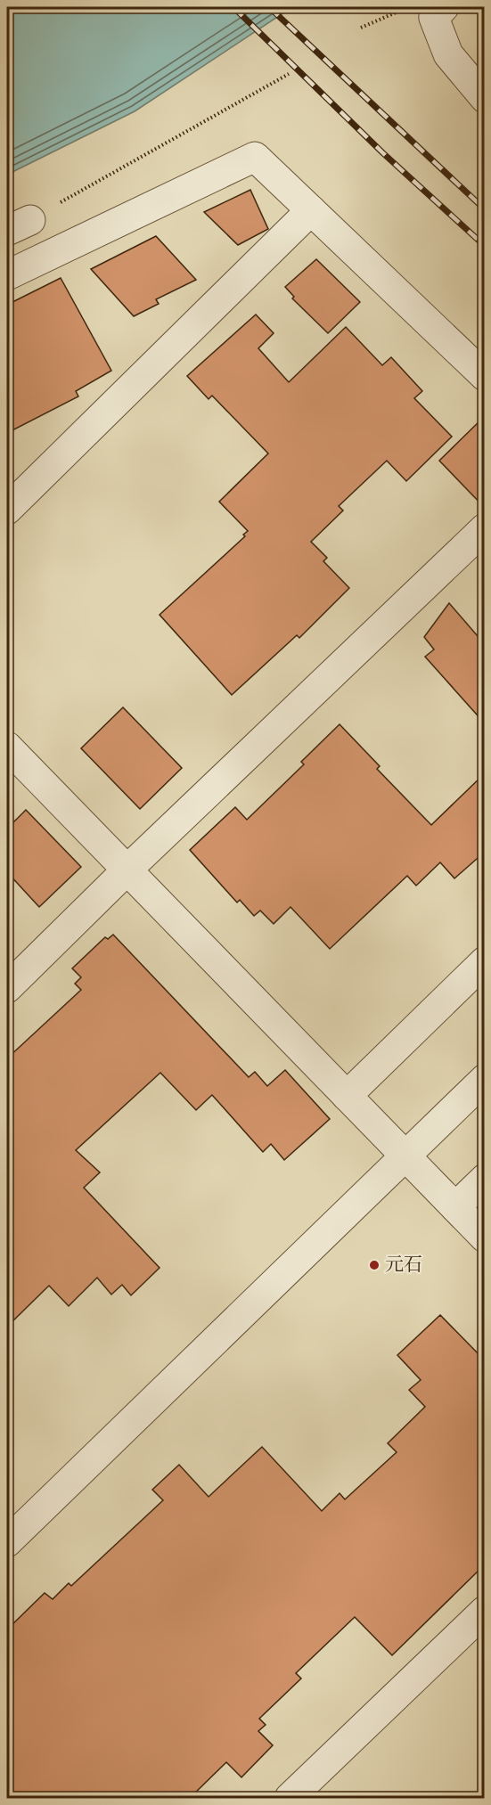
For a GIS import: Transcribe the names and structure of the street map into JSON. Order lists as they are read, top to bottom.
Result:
{
  "places": ["元石"]
}
